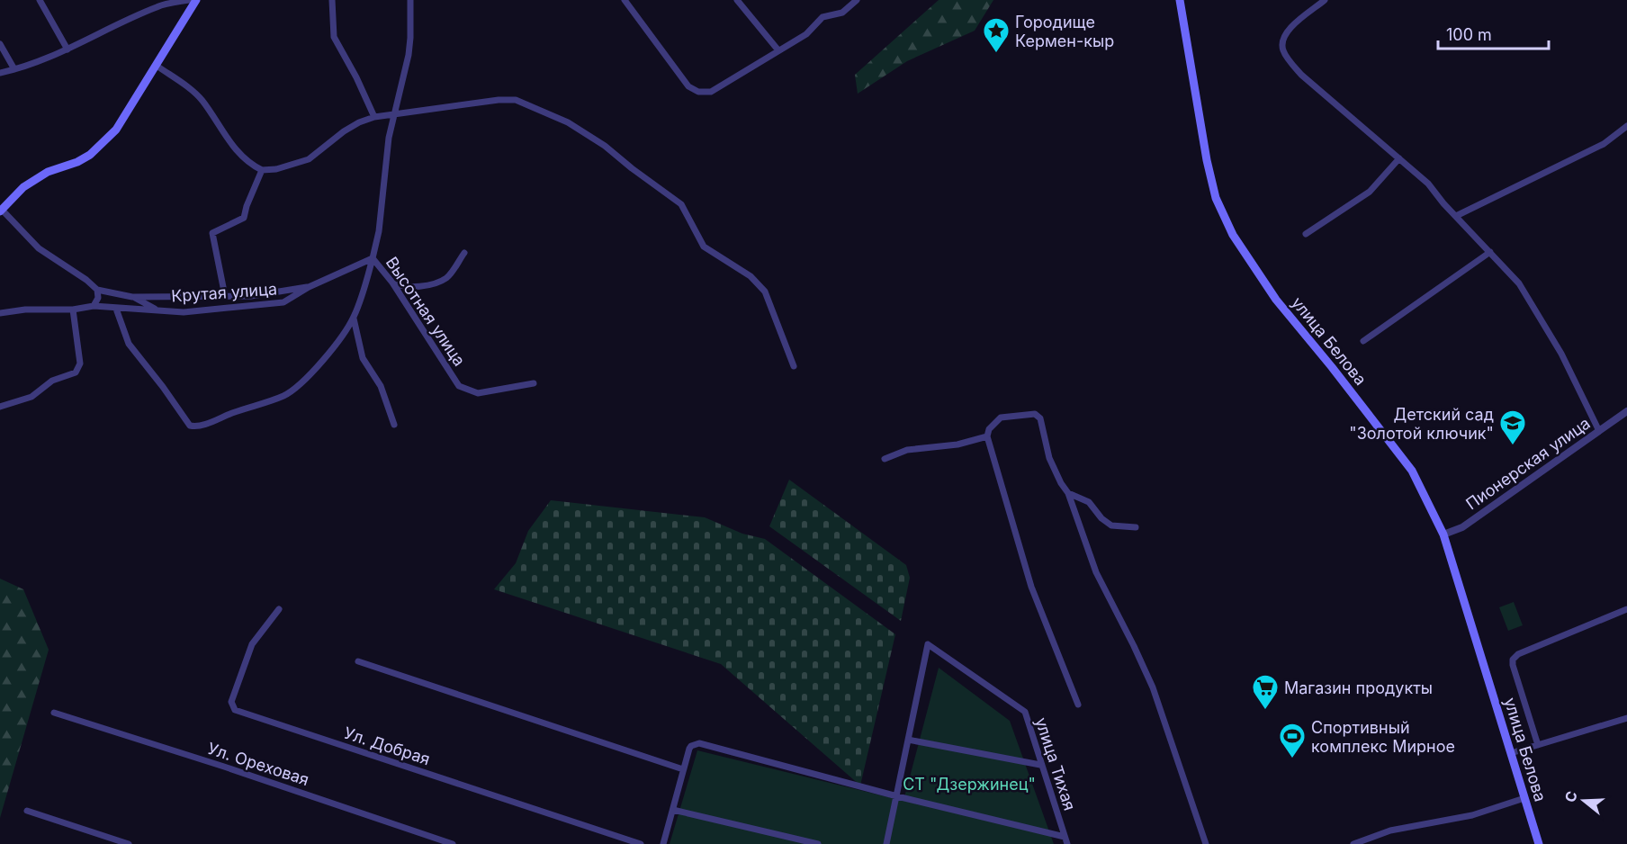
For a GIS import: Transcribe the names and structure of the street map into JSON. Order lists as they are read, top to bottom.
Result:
{
  "streets": {
    "main road": ["улица Белова"],
    "street": [
      "Крутая улица",
      "Высотная улица",
      "Пионерская улица",
      "Ул. Добрая",
      "Ул. Ореховая",
      "улица Тихая"
    ]
  },
  "crossings": [
    ["Крутая улица", "Высотная улица"],
    ["улица Белова", "Пионерская улица"]
  ],
  "parks": ["СТ \"Дзержинец\""],
  "places": {
    "place": ["Городище Кермен-кыр"],
    "school or university": ["Детский сад \"Золотой ключик\""],
    "supermarket": ["Магазин продукты"],
    "sports": ["Спортивный комплекс Мирное"]
  },
  "scale_bar": "100 m",
  "north": "left"
}
